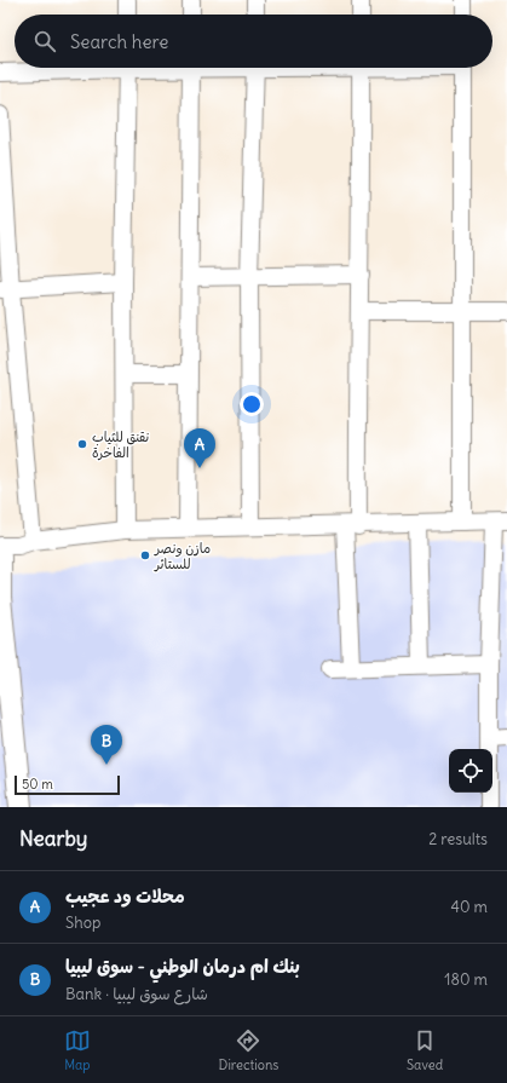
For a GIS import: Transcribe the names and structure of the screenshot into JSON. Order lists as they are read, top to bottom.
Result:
{
  "places": ["نقنق للثياب الفاخرة", "مازن ونصر للستائر"],
  "scale_bar": "50 m",
  "page": {
    "search": "Search here",
    "pins": ["A", "B"],
    "scale": "50 m",
    "heading": ["Nearby", "2 results"],
    "list": [
      {
        "mark": "A",
        "name": "محلات ود عجيب",
        "note": "Shop",
        "value": "40 m"
      },
      {
        "mark": "B",
        "name": "بنك ام درمان الوطني - سوق ليبيا",
        "note": "Bank · شارع سوق ليبيا",
        "value": "180 m"
      }
    ],
    "nav": ["Map", "Directions", "Saved"]
  }
}
